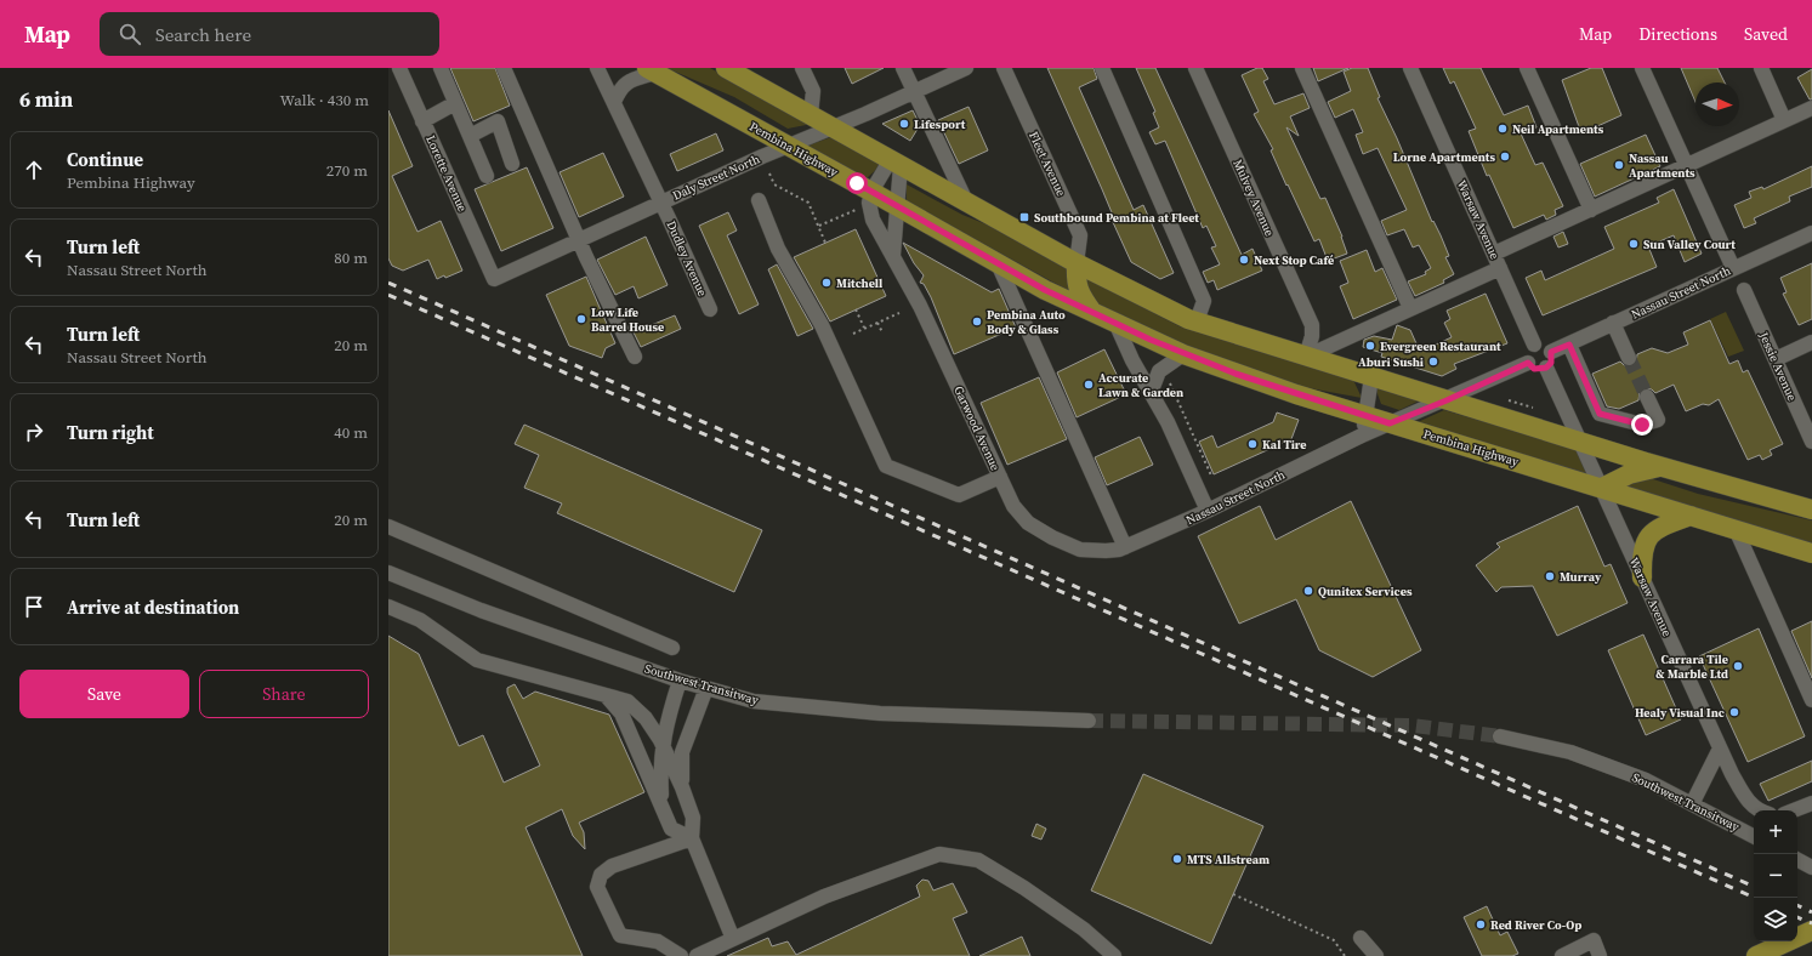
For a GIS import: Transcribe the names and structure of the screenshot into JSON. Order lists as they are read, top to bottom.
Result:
{
  "streets": {
    "main road": ["Pembina Highway"],
    "street": [
      "Fleet Avenue",
      "Lorette Avenue",
      "Daly Street North",
      "Mulvey Avenue",
      "Warsaw Avenue",
      "Dudley Avenue",
      "Nassau Street North",
      "Jessie Avenue",
      "Garwood Avenue",
      "Southwest Transitway"
    ]
  },
  "crossings": [
    ["Pembina Highway", "Daly Street North"],
    ["Pembina Highway", "Warsaw Avenue"],
    ["Pembina Highway", "Nassau Street North"],
    ["Pembina Highway", "Garwood Avenue"],
    ["Lorette Avenue", "Daly Street North"],
    ["Daly Street North", "Dudley Avenue"],
    ["Warsaw Avenue", "Nassau Street North"],
    ["Nassau Street North", "Garwood Avenue"]
  ],
  "places": {
    "other": [
      "Lifesport",
      "Neil Apartments",
      "Lorne Apartments",
      "Nassau Apartments",
      "Sun Valley Court",
      "Next Stop Café",
      "Mitchell",
      "Low Life Barrel House",
      "Pembina Auto Body & Glass",
      "Evergreen Restaurant",
      "Aburi Sushi",
      "Accurate Lawn & Garden",
      "Kal Tire",
      "Murray",
      "Qunitex Services",
      "Carrara Tile & Marble Ltd",
      "Healy Visual Inc",
      "MTS Allstream",
      "Red River Co-Op"
    ],
    "transit": ["Southbound Pembina at Fleet"]
  },
  "north": "right",
  "page": {
    "header": "Map",
    "search": "Search here",
    "nav": ["Map", "Directions", "Saved"],
    "heading": ["6 min", "Walk · 430 m"],
    "list": [
      ["Continue", "Pembina Highway", "270 m"],
      ["Turn left", "Nassau Street North", "80 m"],
      ["Turn left", "Nassau Street North", "20 m"],
      ["Turn right", "40 m"],
      ["Turn left", "20 m"],
      "Arrive at destination"
    ],
    "buttons": ["Save", "Share"],
    "map_buttons": ["+", "−"]
  }
}
